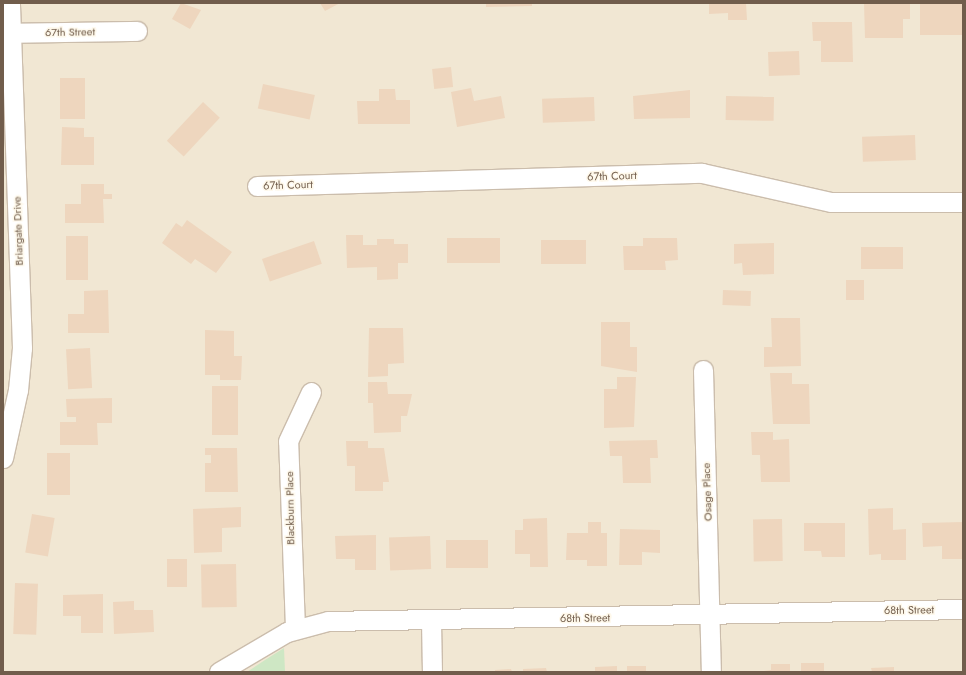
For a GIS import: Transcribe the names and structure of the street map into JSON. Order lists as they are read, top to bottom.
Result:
{
  "streets": {
    "street": [
      "67th Street",
      "67th Court",
      "Briargate Drive",
      "Osage Place",
      "Blackburn Place",
      "68th Street"
    ]
  },
  "crossings": [
    ["67th Street", "Briargate Drive"],
    ["Osage Place", "68th Street"],
    ["Blackburn Place", "68th Street"]
  ]
}
